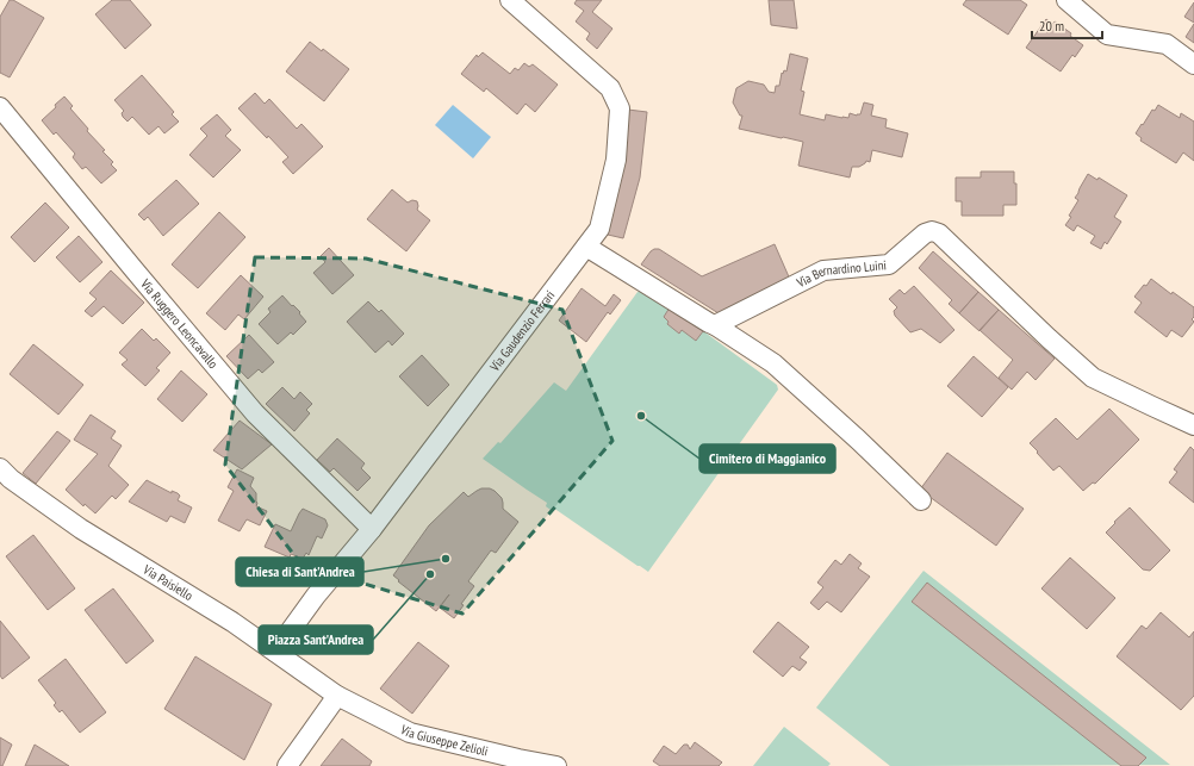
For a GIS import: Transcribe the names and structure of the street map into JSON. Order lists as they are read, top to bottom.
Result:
{
  "streets": {
    "street": [
      "Via Bernardino Luini",
      "Via Ruggero Leoncavallo",
      "Via Gaudenzio Ferrari",
      "Via Paisiello",
      "Via Giuseppe Zelioli"
    ]
  },
  "crossings": [
    ["Via Ruggero Leoncavallo", "Via Gaudenzio Ferrari"],
    ["Via Gaudenzio Ferrari", "Via Paisiello"],
    ["Via Paisiello", "Via Giuseppe Zelioli"]
  ],
  "places": ["Cimitero di Maggianico", "Chiesa di Sant'Andrea", "Piazza Sant'Andrea"],
  "scale_bar": "20 m"
}
